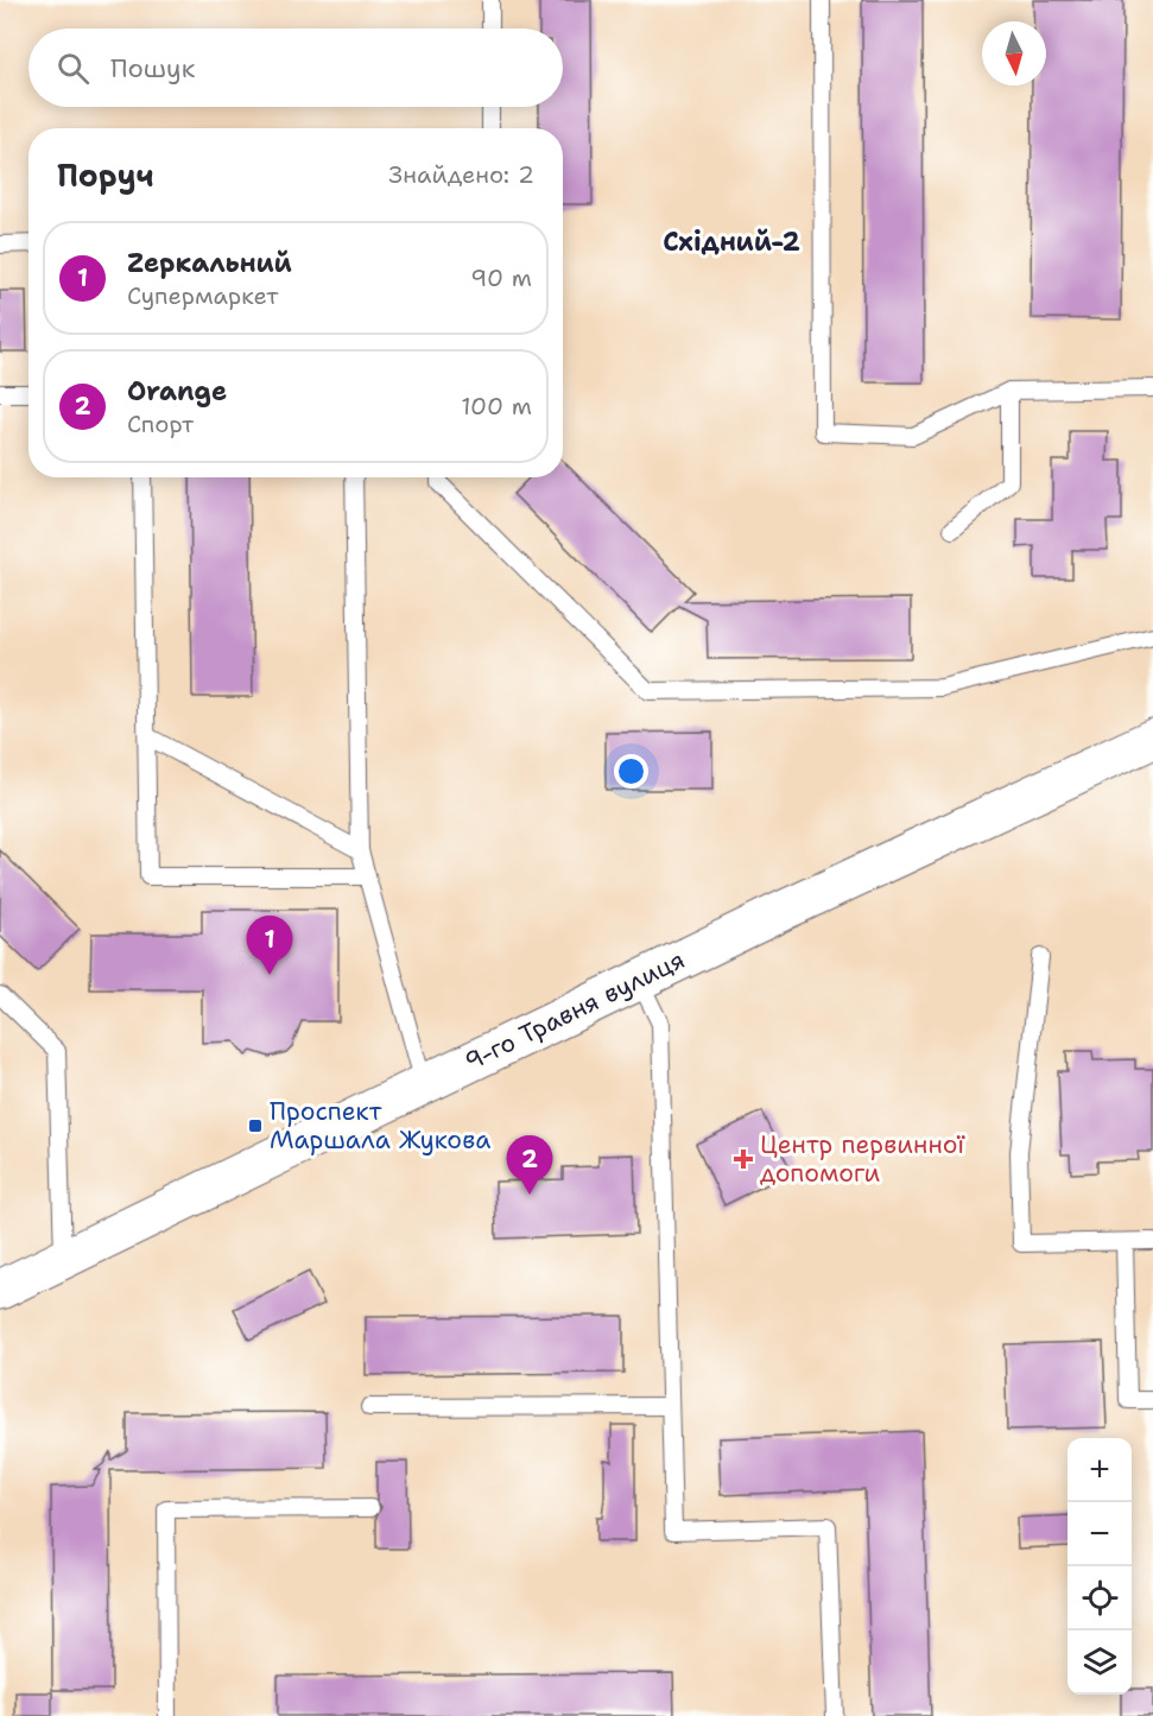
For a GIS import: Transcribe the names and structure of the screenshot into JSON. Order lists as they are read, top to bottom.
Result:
{
  "streets": {
    "street": ["9-го Травня вулиця"]
  },
  "districts": ["Східний-2"],
  "places": {
    "transit": ["Проспект Маршала Жукова"],
    "health": ["Центр первинної допомоги"]
  },
  "north": "bottom",
  "page": {
    "search": "Пошук",
    "heading": ["Поруч", "Знайдено: 2"],
    "list": [
      {
        "mark": "1",
        "name": "Zеркальний",
        "note": "Супермаркет",
        "value": "90 m"
      },
      {
        "mark": "2",
        "name": "Orange",
        "note": "Спорт",
        "value": "100 m"
      }
    ],
    "pins": ["1", "2"],
    "map_buttons": ["+", "−"]
  }
}
